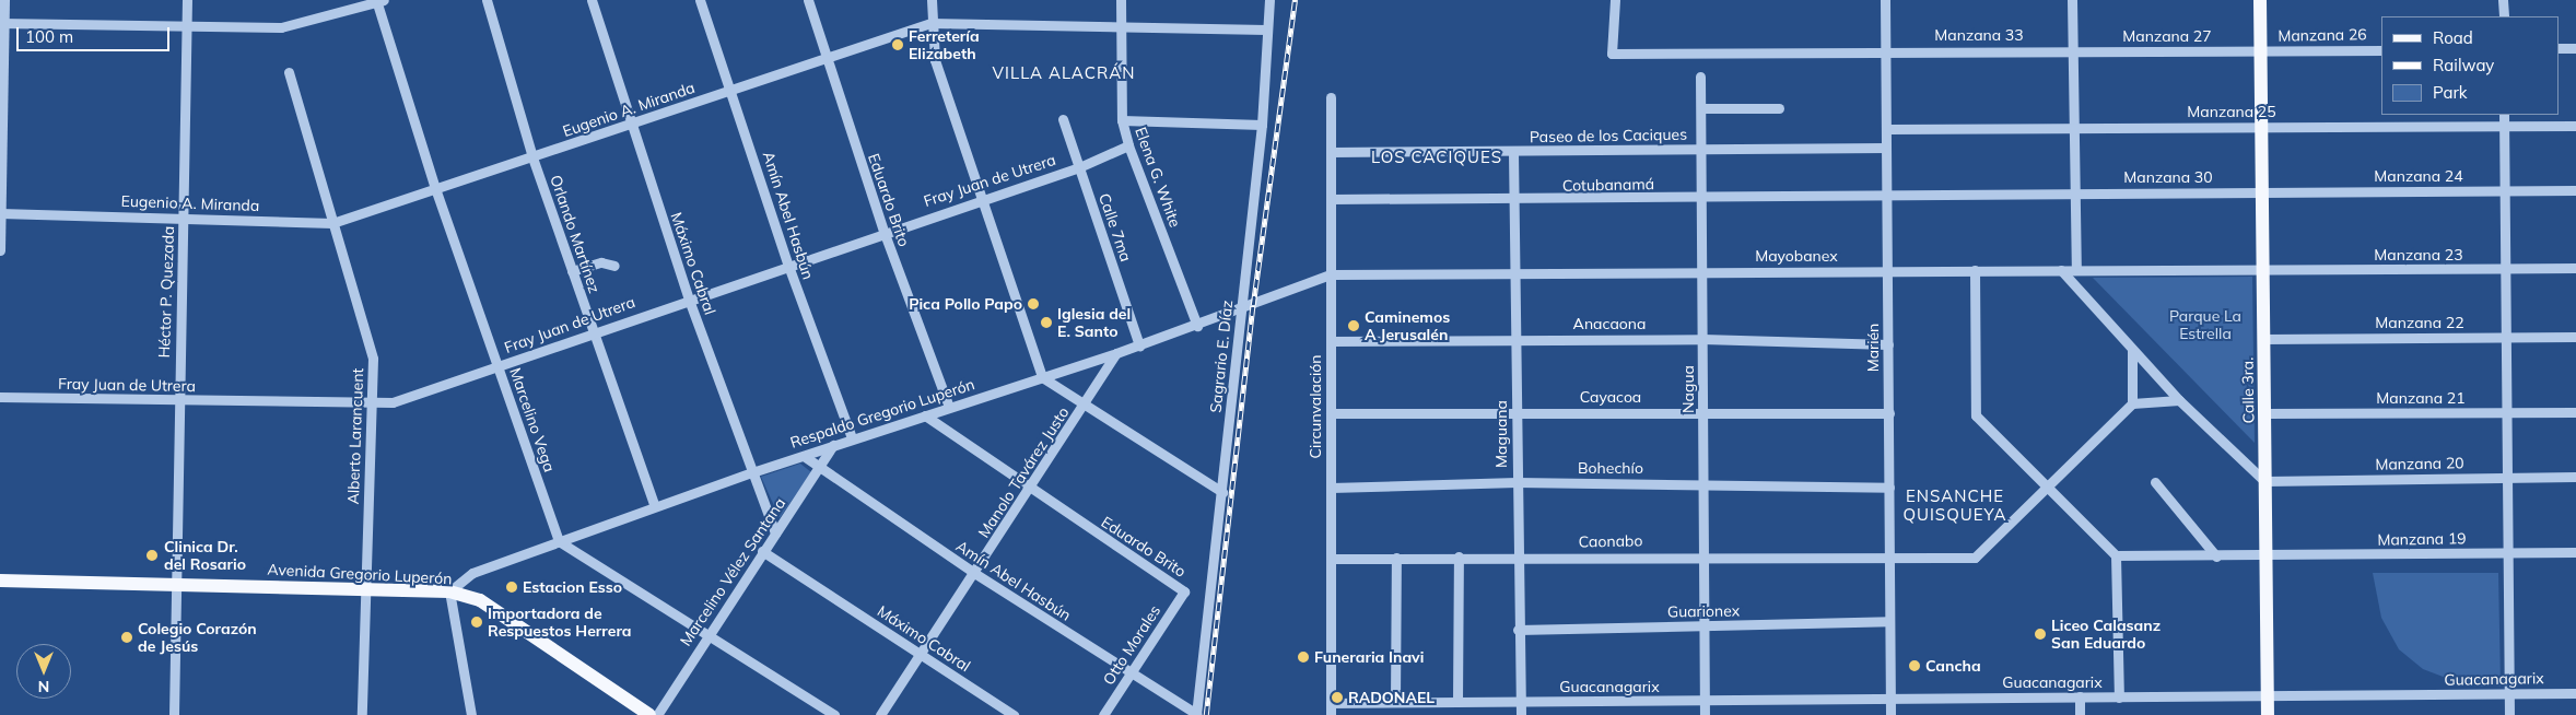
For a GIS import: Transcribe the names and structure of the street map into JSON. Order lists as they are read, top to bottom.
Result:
{
  "streets": {
    "main road": ["Calle 3ra.", "Avenida Gregorio Luperón"],
    "street": [
      "Manzana 33",
      "Manzana 26",
      "Manzana 27",
      "Eugenio A. Miranda",
      "Manzana 25",
      "Paseo de los Caciques",
      "Manzana 24",
      "Elena G. White",
      "Manzana 30",
      "Fray Juan de Utrera",
      "Cotubanamá",
      "Eduardo Brito",
      "Amín Abel Hasbún",
      "Calle 7ma",
      "Orlando Martínez",
      "Manzana 23",
      "Mayobanex",
      "Máximo Cabral",
      "Héctor P. Quezada",
      "Manzana 22",
      "Anacaona",
      "Marién",
      "Sagrario E. Díaz",
      "Nagua",
      "Cayacoa",
      "Manzana 21",
      "Circunvalación",
      "Respaldo Gregorio Luperón",
      "Marcelino Vega",
      "Maguana",
      "Alberto Larancuent",
      "Manzana 20",
      "Bohechío",
      "Manolo Tavárez Justo",
      "Manzana 19",
      "Caonabo",
      "Marcelino Vélez Santana",
      "Guarionex",
      "Otto Morales",
      "Guacanagarix"
    ]
  },
  "crossings": [
    ["Manzana 33", "Manzana 27"],
    ["Manzana 33", "Marién"],
    ["Manzana 26", "Manzana 27"],
    ["Manzana 26", "Calle 3ra."],
    ["Manzana 27", "Calle 3ra."],
    ["Eugenio A. Miranda", "Elena G. White"],
    ["Eugenio A. Miranda", "Eduardo Brito"],
    ["Eugenio A. Miranda", "Amín Abel Hasbún"],
    ["Eugenio A. Miranda", "Orlando Martínez"],
    ["Eugenio A. Miranda", "Máximo Cabral"],
    ["Eugenio A. Miranda", "Héctor P. Quezada"],
    ["Eugenio A. Miranda", "Sagrario E. Díaz"],
    ["Eugenio A. Miranda", "Marcelino Vega"],
    ["Eugenio A. Miranda", "Alberto Larancuent"],
    ["Manzana 25", "Marién"],
    ["Manzana 25", "Calle 3ra."],
    ["Paseo de los Caciques", "Marién"],
    ["Paseo de los Caciques", "Nagua"],
    ["Paseo de los Caciques", "Circunvalación"],
    ["Paseo de los Caciques", "Maguana"],
    ["Manzana 24", "Manzana 30"],
    ["Manzana 24", "Calle 3ra."],
    ["Elena G. White", "Fray Juan de Utrera"],
    ["Elena G. White", "Respaldo Gregorio Luperón"],
    ["Manzana 30", "Cotubanamá"],
    ["Manzana 30", "Marién"],
    ["Manzana 30", "Calle 3ra."],
    ["Fray Juan de Utrera", "Eduardo Brito"],
    ["Fray Juan de Utrera", "Amín Abel Hasbún"],
    ["Fray Juan de Utrera", "Calle 7ma"],
    ["Fray Juan de Utrera", "Orlando Martínez"],
    ["Fray Juan de Utrera", "Máximo Cabral"],
    ["Fray Juan de Utrera", "Héctor P. Quezada"],
    ["Fray Juan de Utrera", "Marcelino Vega"],
    ["Fray Juan de Utrera", "Alberto Larancuent"],
    ["Cotubanamá", "Marién"],
    ["Cotubanamá", "Nagua"],
    ["Cotubanamá", "Circunvalación"],
    ["Cotubanamá", "Maguana"],
    ["Eduardo Brito", "Respaldo Gregorio Luperón"],
    ["Eduardo Brito", "Manolo Tavárez Justo"],
    ["Eduardo Brito", "Otto Morales"],
    ["Amín Abel Hasbún", "Sagrario E. Díaz"],
    ["Amín Abel Hasbún", "Respaldo Gregorio Luperón"],
    ["Amín Abel Hasbún", "Manolo Tavárez Justo"],
    ["Amín Abel Hasbún", "Marcelino Vélez Santana"],
    ["Amín Abel Hasbún", "Otto Morales"],
    ["Calle 7ma", "Respaldo Gregorio Luperón"],
    ["Orlando Martínez", "Respaldo Gregorio Luperón"],
    ["Manzana 23", "Mayobanex"],
    ["Manzana 23", "Calle 3ra."],
    ["Mayobanex", "Marién"],
    ["Mayobanex", "Nagua"],
    ["Mayobanex", "Calle 3ra."],
    ["Mayobanex", "Circunvalación"],
    ["Mayobanex", "Respaldo Gregorio Luperón"],
    ["Mayobanex", "Maguana"],
    ["Máximo Cabral", "Respaldo Gregorio Luperón"],
    ["Máximo Cabral", "Manolo Tavárez Justo"],
    ["Máximo Cabral", "Marcelino Vélez Santana"],
    ["Héctor P. Quezada", "Avenida Gregorio Luperón"],
    ["Manzana 22", "Calle 3ra."],
    ["Anacaona", "Marién"],
    ["Anacaona", "Nagua"],
    ["Anacaona", "Circunvalación"],
    ["Anacaona", "Maguana"],
    ["Marién", "Cayacoa"],
    ["Marién", "Bohechío"],
    ["Marién", "Caonabo"],
    ["Marién", "Guarionex"],
    ["Marién", "Guacanagarix"],
    ["Sagrario E. Díaz", "Respaldo Gregorio Luperón"],
    ["Nagua", "Cayacoa"],
    ["Nagua", "Bohechío"],
    ["Nagua", "Caonabo"],
    ["Nagua", "Guarionex"],
    ["Nagua", "Guacanagarix"],
    ["Calle 3ra.", "Manzana 21"],
    ["Calle 3ra.", "Manzana 20"],
    ["Calle 3ra.", "Manzana 19"],
    ["Calle 3ra.", "Guacanagarix"],
    ["Cayacoa", "Circunvalación"],
    ["Cayacoa", "Maguana"],
    ["Circunvalación", "Respaldo Gregorio Luperón"],
    ["Circunvalación", "Bohechío"],
    ["Circunvalación", "Caonabo"],
    ["Circunvalación", "Guacanagarix"],
    ["Respaldo Gregorio Luperón", "Marcelino Vega"],
    ["Respaldo Gregorio Luperón", "Manolo Tavárez Justo"],
    ["Respaldo Gregorio Luperón", "Marcelino Vélez Santana"],
    ["Respaldo Gregorio Luperón", "Avenida Gregorio Luperón"],
    ["Maguana", "Bohechío"],
    ["Maguana", "Caonabo"],
    ["Maguana", "Guarionex"],
    ["Maguana", "Guacanagarix"],
    ["Alberto Larancuent", "Avenida Gregorio Luperón"]
  ],
  "districts": ["VILLA ALACRÁN", "LOS CACIQUES", "ENSANCHE QUISQUEYA"],
  "parks": ["Parque La Estrella"],
  "places": [
    "Ferretería Elizabeth",
    "Pica Pollo Papo",
    "Iglesia del E. Santo",
    "Caminemos A Jerusalén",
    "Clinica Dr. del Rosario",
    "Estacion Esso",
    "Importadora de Respuestos Herrera",
    "Liceo Calasanz San Eduardo",
    "Colegio Corazón de Jesús",
    "Funeraria Inavi",
    "Cancha",
    "RADONAEL"
  ],
  "legend": ["Road", "Railway", "Park"],
  "scale_bar": "100 m",
  "north": "bottom"
}
